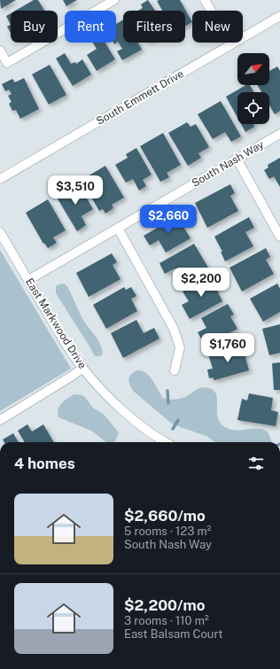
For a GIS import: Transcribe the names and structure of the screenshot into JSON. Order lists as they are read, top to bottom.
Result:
{
  "streets": {
    "street": ["South Emmett Drive", "South Nash Way", "East Markwood Drive"]
  },
  "crossings": [
    ["South Nash Way", "East Markwood Drive"]
  ],
  "north": "top right",
  "page": {
    "chip": [
      "Buy",
      "Rent",
      "Filters",
      "New"
    ],
    "price": [
      "$3,510",
      "$2,660",
      "$2,200",
      "$1,760"
    ],
    "heading": "4 homes",
    "list": [
      {
        "name": "$2,660/mo",
        "note": "5 rooms · 123 m² · South Nash Way"
      },
      {
        "name": "$2,200/mo",
        "note": "3 rooms · 110 m² · East Balsam Court"
      }
    ]
  }
}
